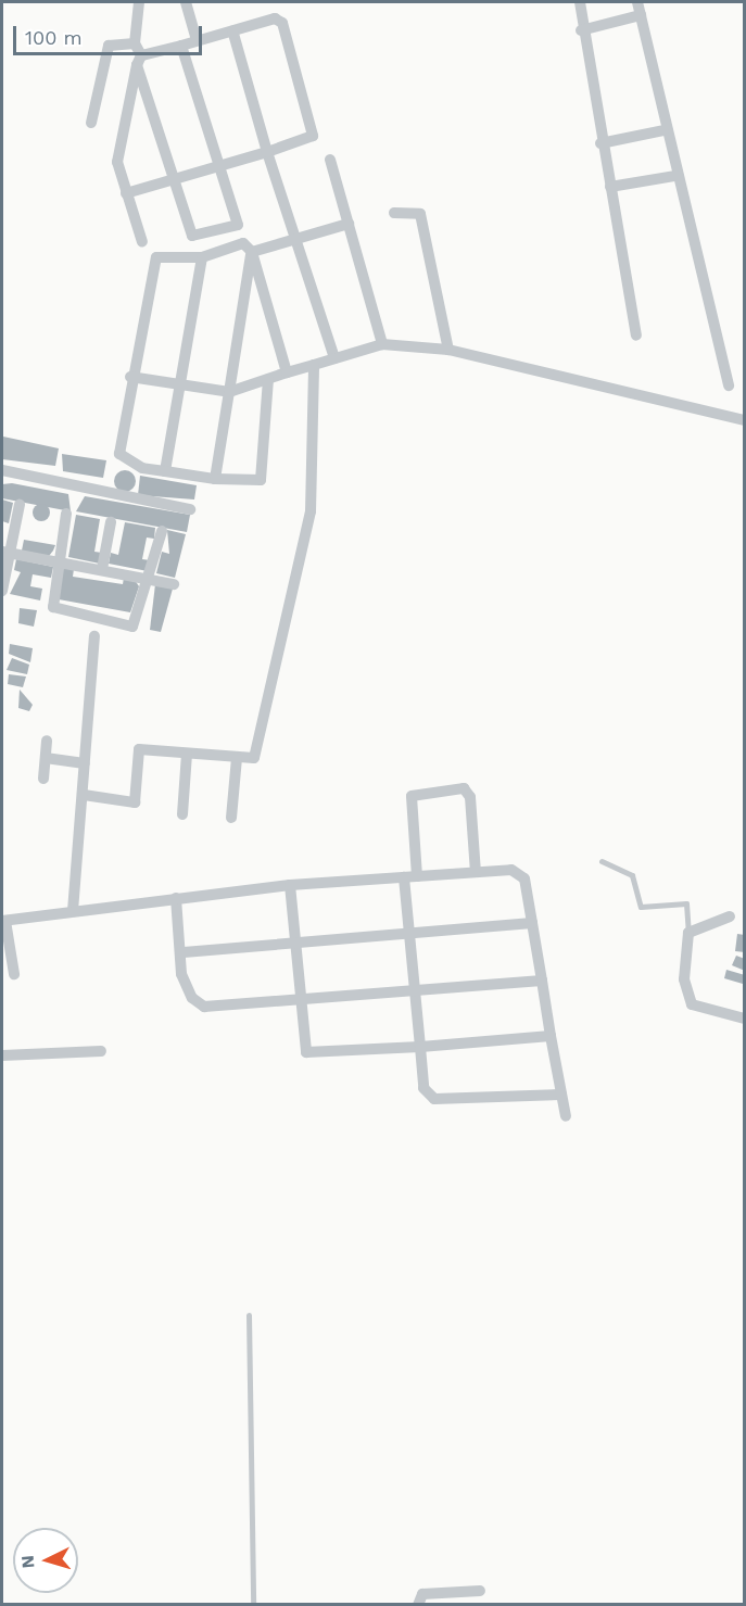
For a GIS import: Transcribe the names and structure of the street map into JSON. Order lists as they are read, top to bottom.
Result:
{
  "scale_bar": "100 m",
  "north": "left"
}
